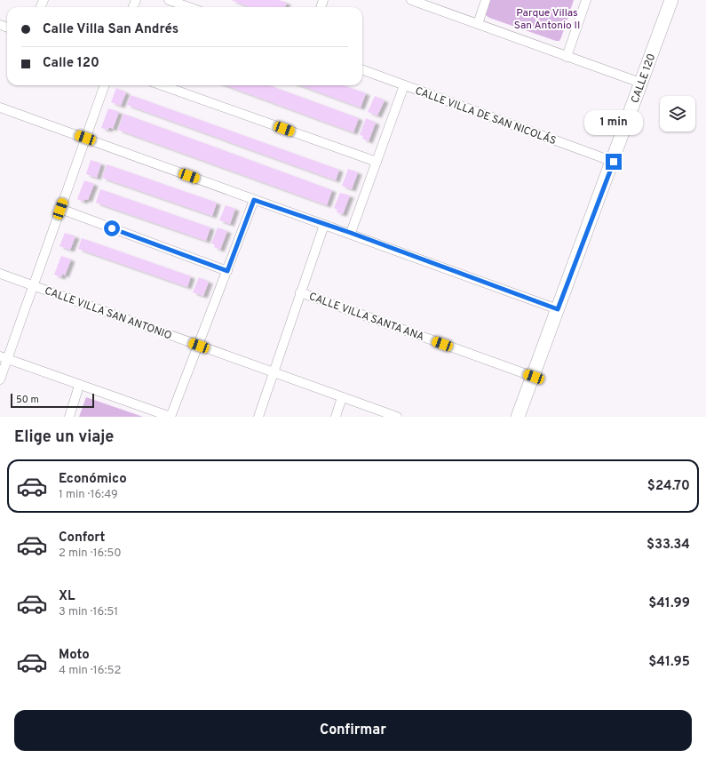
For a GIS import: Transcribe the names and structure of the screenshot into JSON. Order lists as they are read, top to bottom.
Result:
{
  "streets": {
    "main road": ["CALLE 120"],
    "street": ["CALLE VILLA DE SAN NICOLÁS", "CALLE VILLA SAN ANTONIO", "CALLE VILLA SANTA ANA"]
  },
  "crossings": [
    ["CALLE 120", "CALLE VILLA DE SAN NICOLÁS"],
    ["CALLE 120", "CALLE VILLA SANTA ANA"]
  ],
  "parks": ["Parque Villas San Antonio II"],
  "scale_bar": "50 m",
  "page": {
    "banner": ["Calle Villa San Andrés", "Calle 120"],
    "bubble": "1 min",
    "scale": "50 m",
    "heading": "Elige un viaje",
    "list": [
      {
        "name": "Económico",
        "note": "1 min · 16:49",
        "value": "$24.70"
      },
      {
        "name": "Confort",
        "note": "2 min · 16:50",
        "value": "$33.34"
      },
      {
        "name": "XL",
        "note": "3 min · 16:51",
        "value": "$41.99"
      },
      {
        "name": "Moto",
        "note": "4 min · 16:52",
        "value": "$41.95"
      }
    ],
    "buttons": "Confirmar"
  }
}
